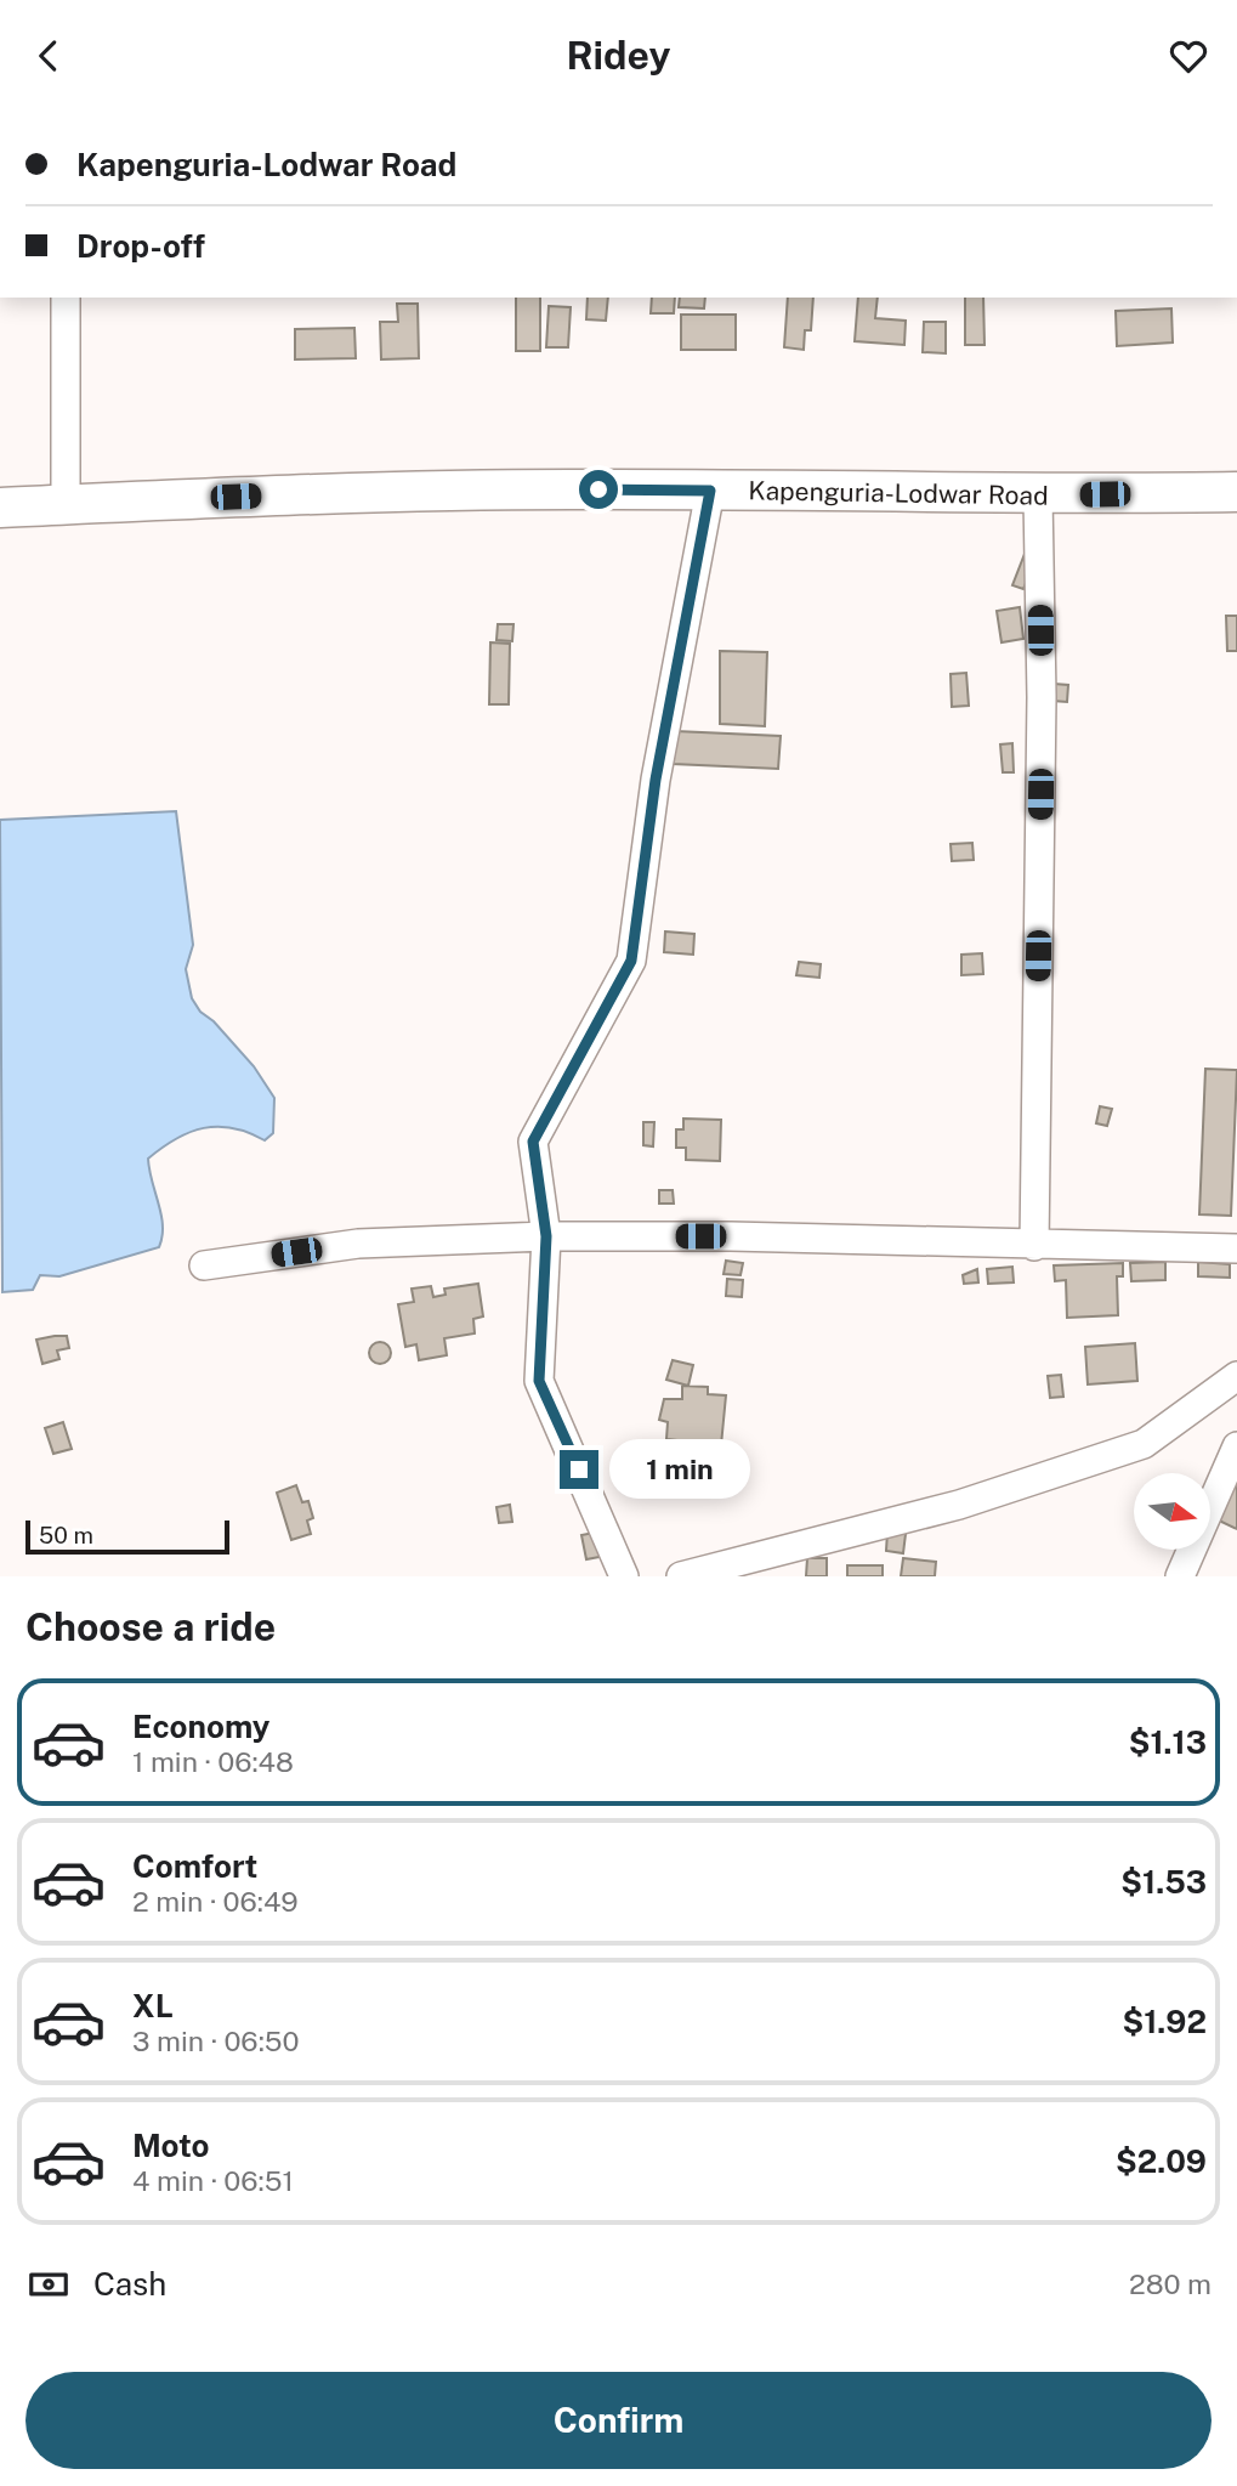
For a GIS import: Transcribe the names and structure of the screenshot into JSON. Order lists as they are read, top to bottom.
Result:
{
  "streets": {
    "highway": ["Kapenguria-Lodwar Road"]
  },
  "scale_bar": "50 m",
  "north": "right",
  "page": {
    "header": "Ridey",
    "banner": ["Kapenguria-Lodwar Road", "Drop-off"],
    "bubble": "1 min",
    "scale": "50 m",
    "heading": "Choose a ride",
    "list": [
      {
        "name": "Economy",
        "note": "1 min · 06:48",
        "value": "$1.13"
      },
      {
        "name": "Comfort",
        "note": "2 min · 06:49",
        "value": "$1.53"
      },
      {
        "name": "XL",
        "note": "3 min · 06:50",
        "value": "$1.92"
      },
      {
        "name": "Moto",
        "note": "4 min · 06:51",
        "value": "$2.09"
      }
    ],
    "pay": ["Cash", "280 m"],
    "buttons": "Confirm"
  }
}
